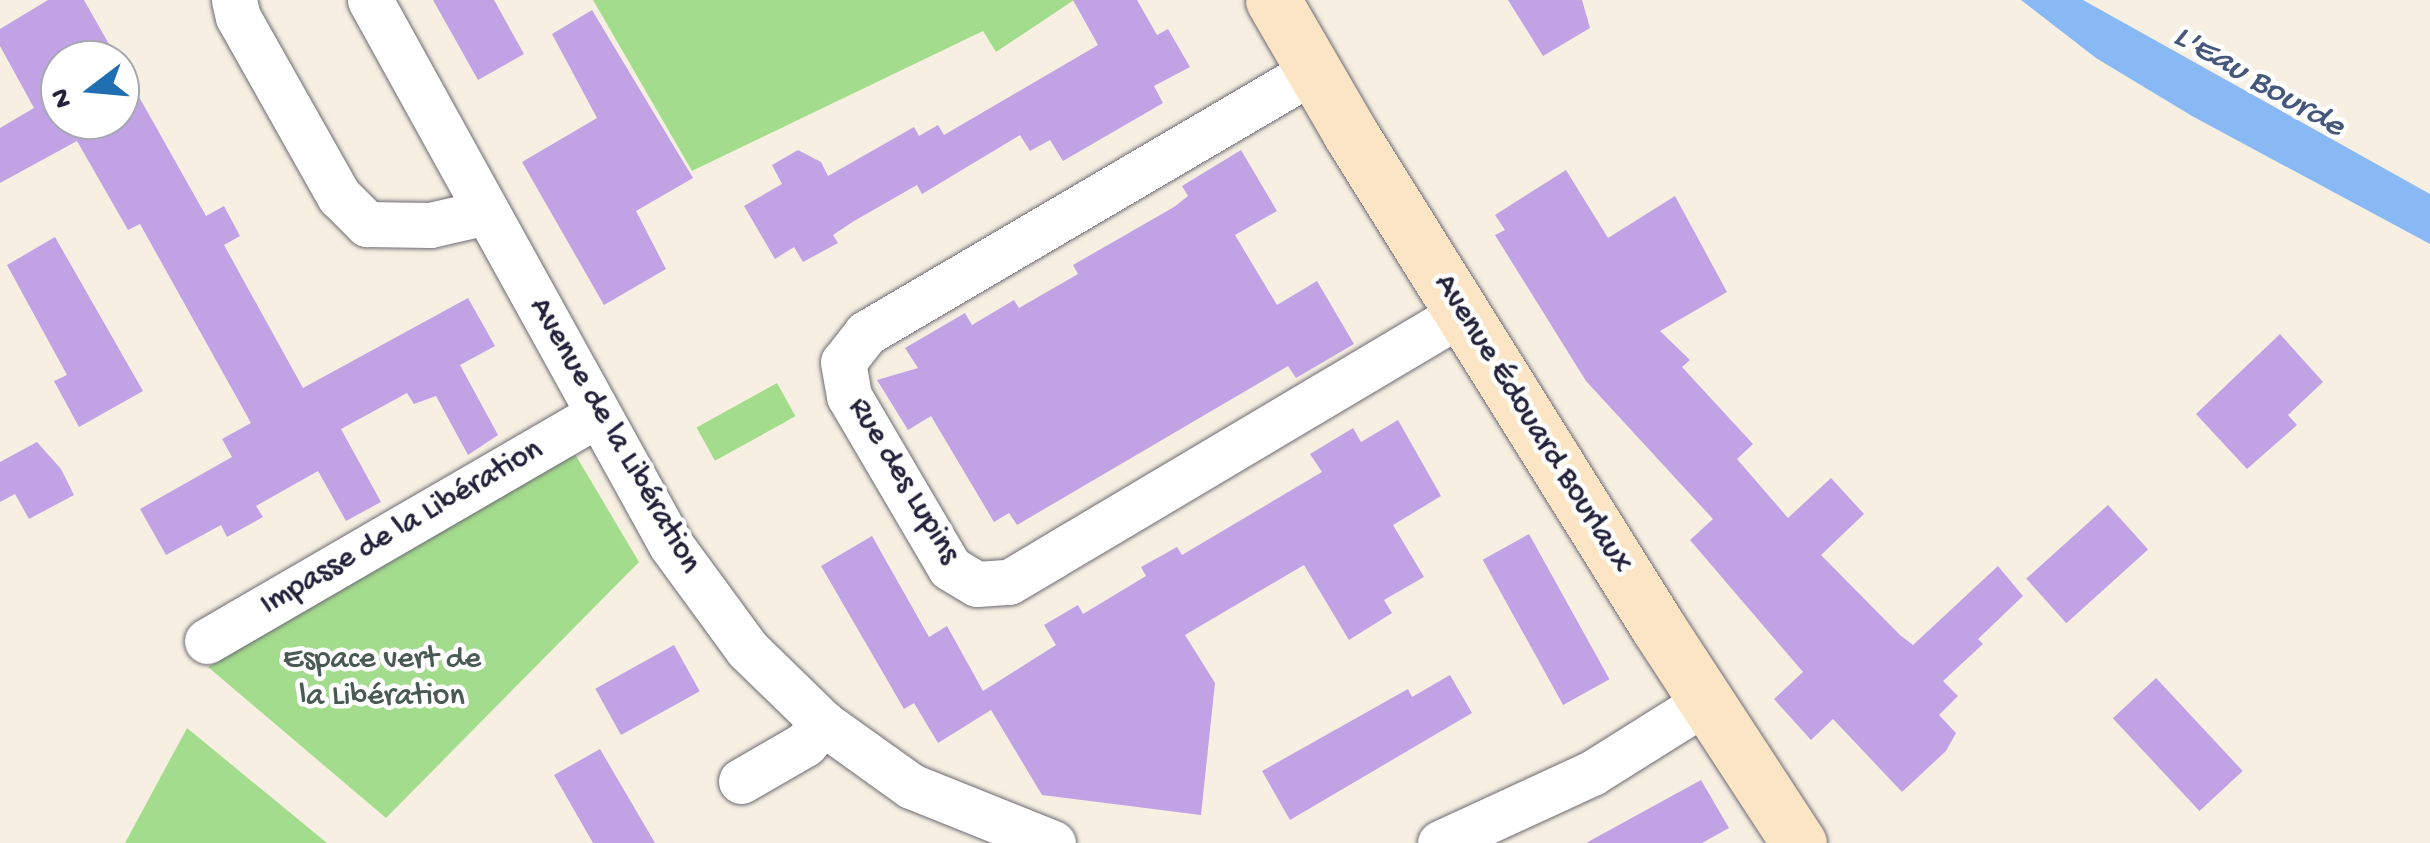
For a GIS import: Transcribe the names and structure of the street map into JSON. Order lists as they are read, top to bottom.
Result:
{
  "streets": {
    "street": [
      "Avenue Édouard Bourlaux",
      "Avenue de la Libération",
      "Rue des Lupins",
      "Impasse de la Libération"
    ]
  },
  "crossings": [
    ["Avenue Édouard Bourlaux", "Rue des Lupins"],
    ["Avenue de la Libération", "Impasse de la Libération"]
  ],
  "water": ["L'Eau Bourde"],
  "parks": ["Espace vert de la Libération"],
  "north": "left"
}
